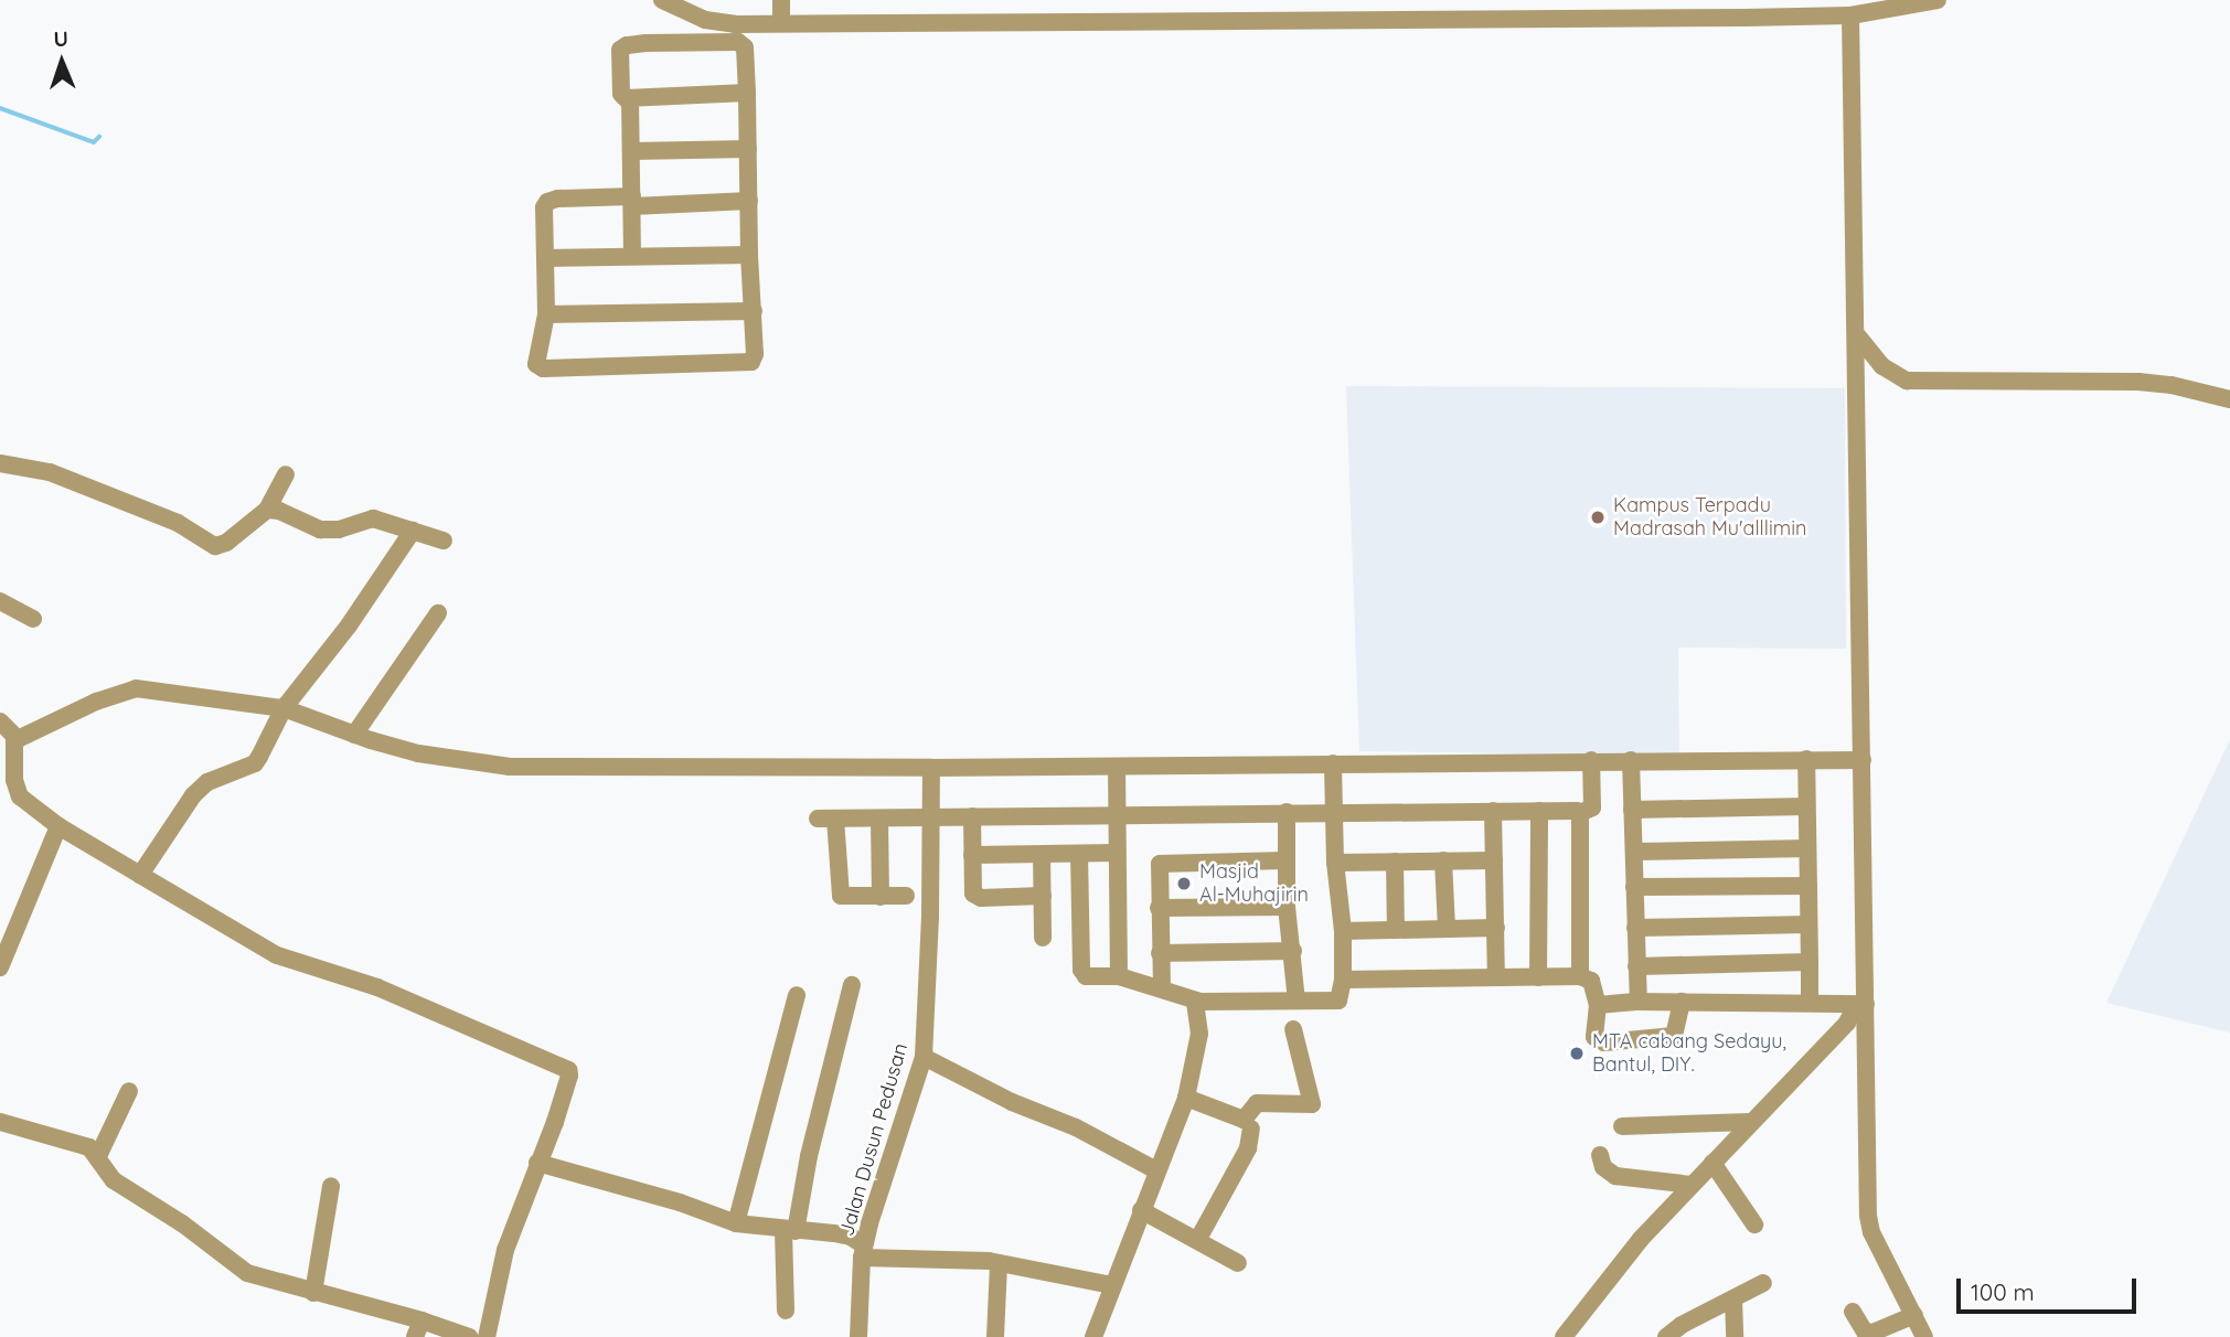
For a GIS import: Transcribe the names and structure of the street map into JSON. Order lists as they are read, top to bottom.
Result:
{
  "streets": {
    "street": ["Jalan Dusun Pedusan"]
  },
  "places": ["Kampus Terpadu Madrasah Mu'alllimin", "Masjid Al-Muhajirin", "MTA cabang Sedayu, Bantul, DIY."],
  "scale_bar": "100 m",
  "north": "top"
}
